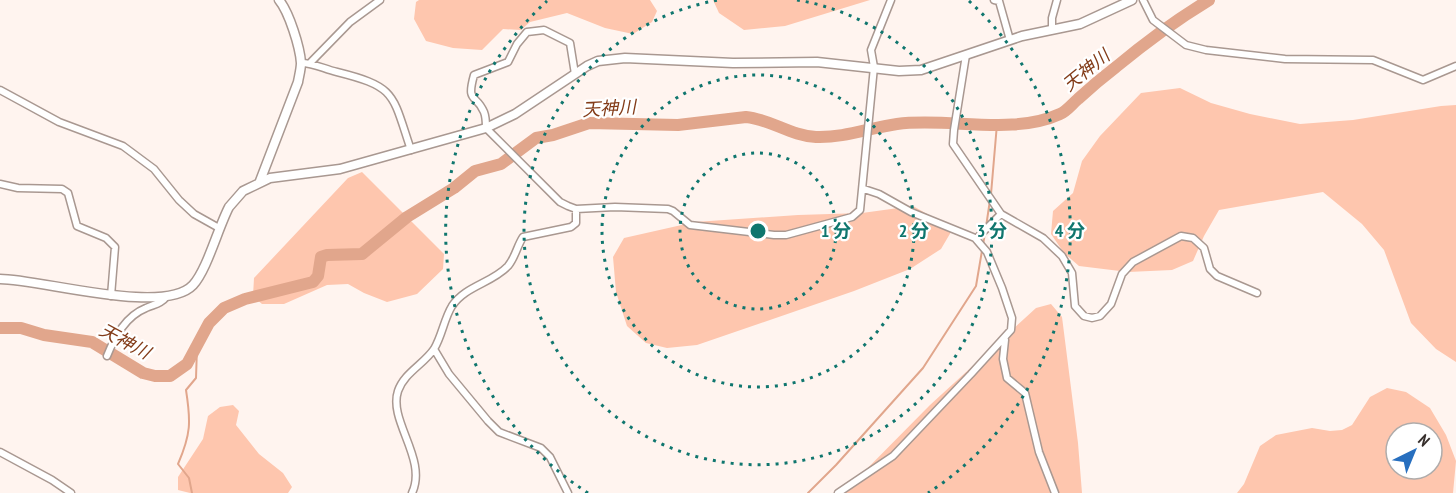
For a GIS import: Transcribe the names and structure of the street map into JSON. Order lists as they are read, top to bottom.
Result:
{
  "water": ["天神川"],
  "north": "top right",
  "rings": [
    "1 分",
    "2 分",
    "3 分",
    "4 分"
  ]
}
